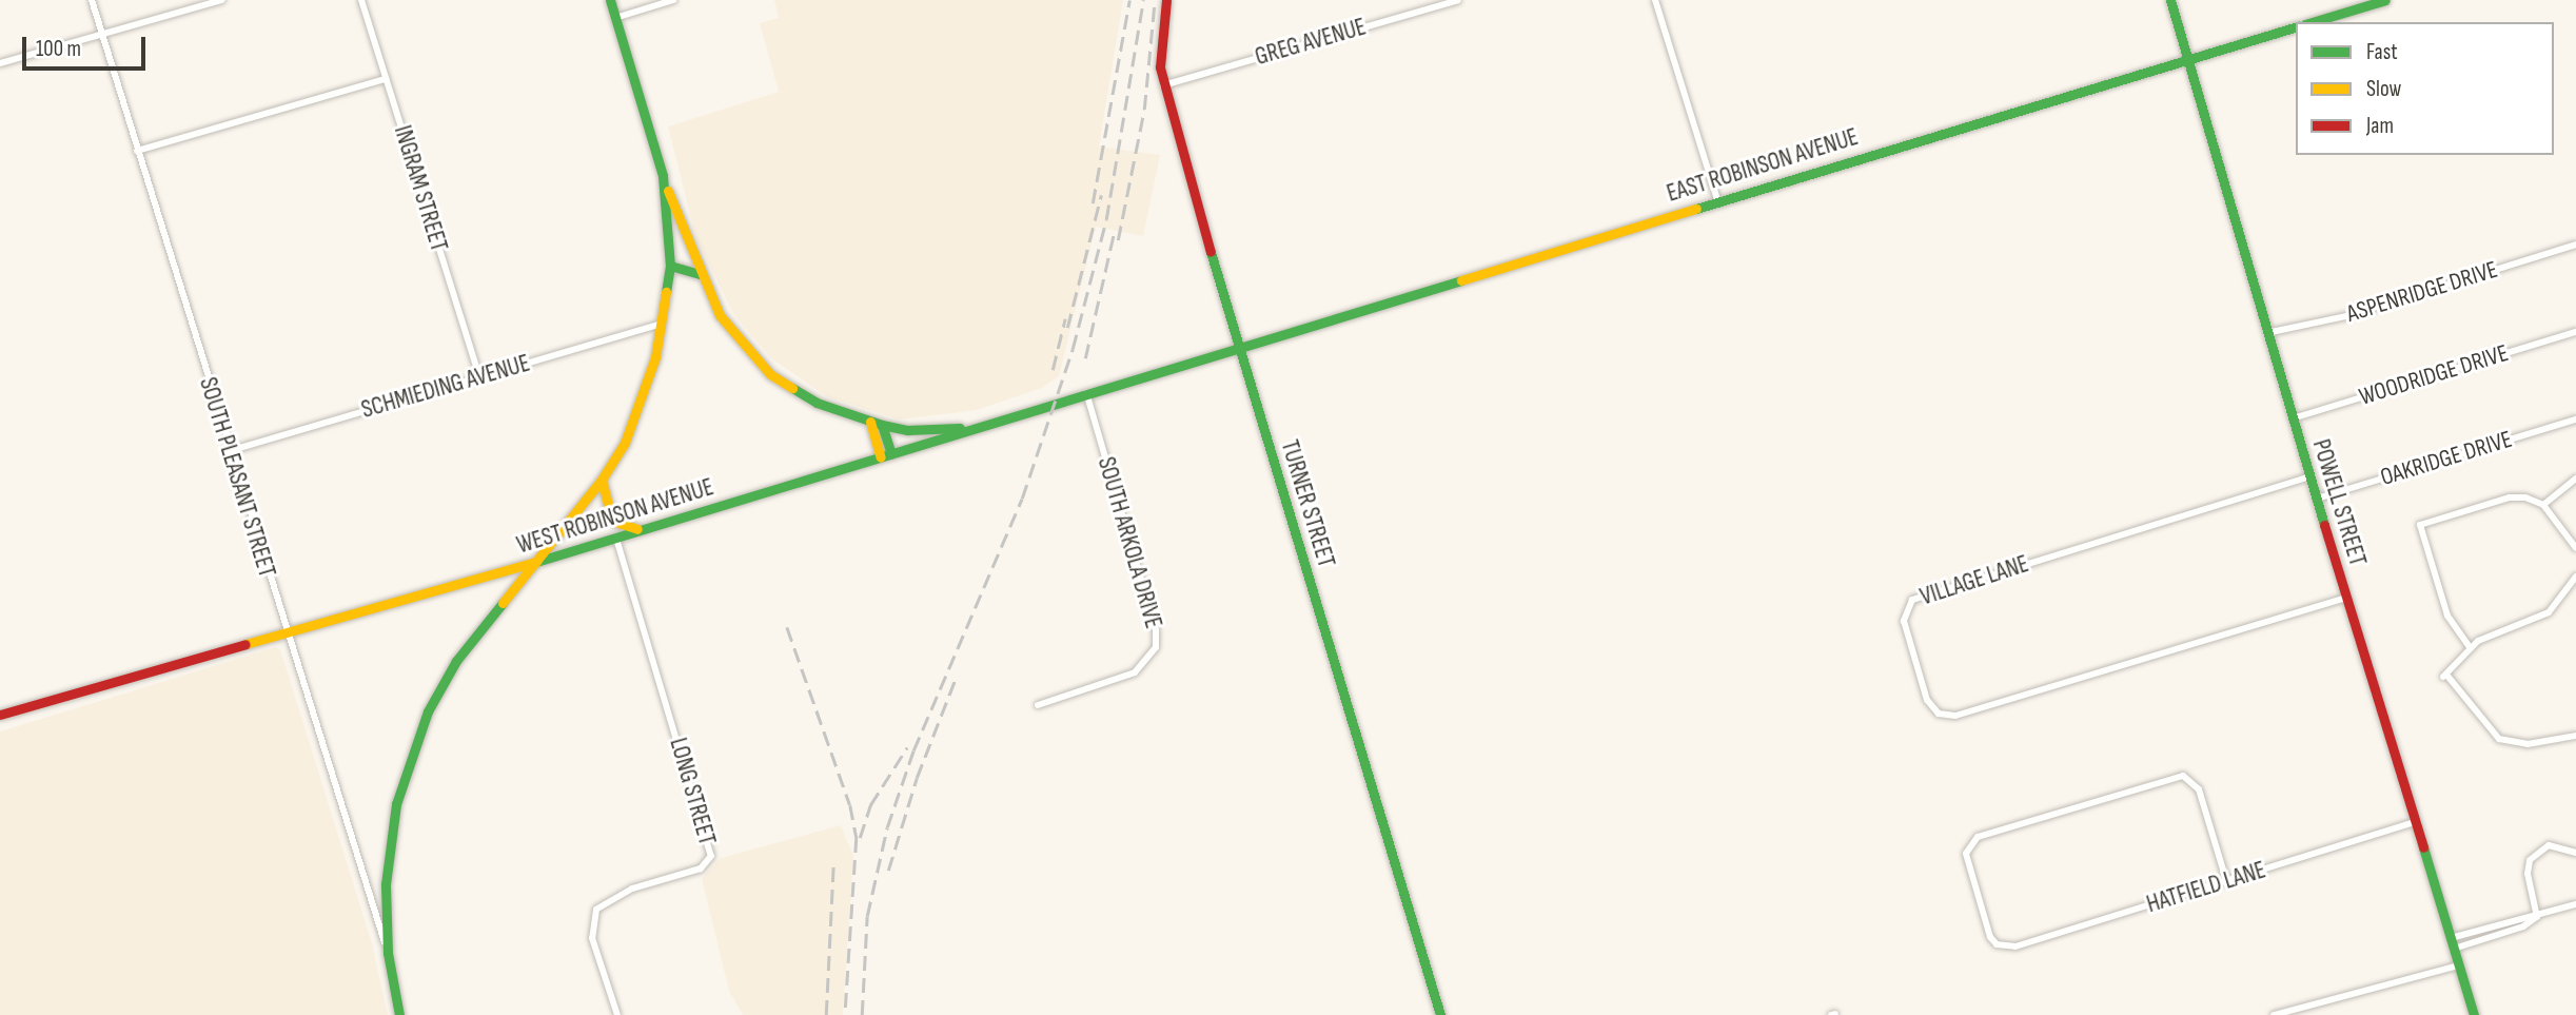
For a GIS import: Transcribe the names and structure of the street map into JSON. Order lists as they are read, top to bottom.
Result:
{
  "streets": {
    "main road": [
      "EAST ROBINSON AVENUE",
      "POWELL STREET",
      "TURNER STREET",
      "WEST ROBINSON AVENUE"
    ],
    "street": [
      "GREG AVENUE",
      "INGRAM STREET",
      "ASPENRIDGE DRIVE",
      "WOODRIDGE DRIVE",
      "SCHMIEDING AVENUE",
      "OAKRIDGE DRIVE",
      "SOUTH PLEASANT STREET",
      "SOUTH ARKOLA DRIVE",
      "VILLAGE LANE",
      "LONG STREET",
      "HATFIELD LANE"
    ]
  },
  "crossings": [
    ["GREG AVENUE", "TURNER STREET"],
    ["EAST ROBINSON AVENUE", "POWELL STREET"],
    ["EAST ROBINSON AVENUE", "TURNER STREET"],
    ["EAST ROBINSON AVENUE", "WEST ROBINSON AVENUE"],
    ["INGRAM STREET", "SCHMIEDING AVENUE"],
    ["ASPENRIDGE DRIVE", "POWELL STREET"],
    ["WOODRIDGE DRIVE", "POWELL STREET"],
    ["SCHMIEDING AVENUE", "SOUTH PLEASANT STREET"],
    ["OAKRIDGE DRIVE", "POWELL STREET"],
    ["SOUTH PLEASANT STREET", "WEST ROBINSON AVENUE"],
    ["POWELL STREET", "VILLAGE LANE"],
    ["POWELL STREET", "HATFIELD LANE"],
    ["TURNER STREET", "WEST ROBINSON AVENUE"],
    ["WEST ROBINSON AVENUE", "SOUTH ARKOLA DRIVE"],
    ["WEST ROBINSON AVENUE", "LONG STREET"]
  ],
  "legend": ["Fast", "Slow", "Jam"],
  "scale_bar": "100 m"
}
